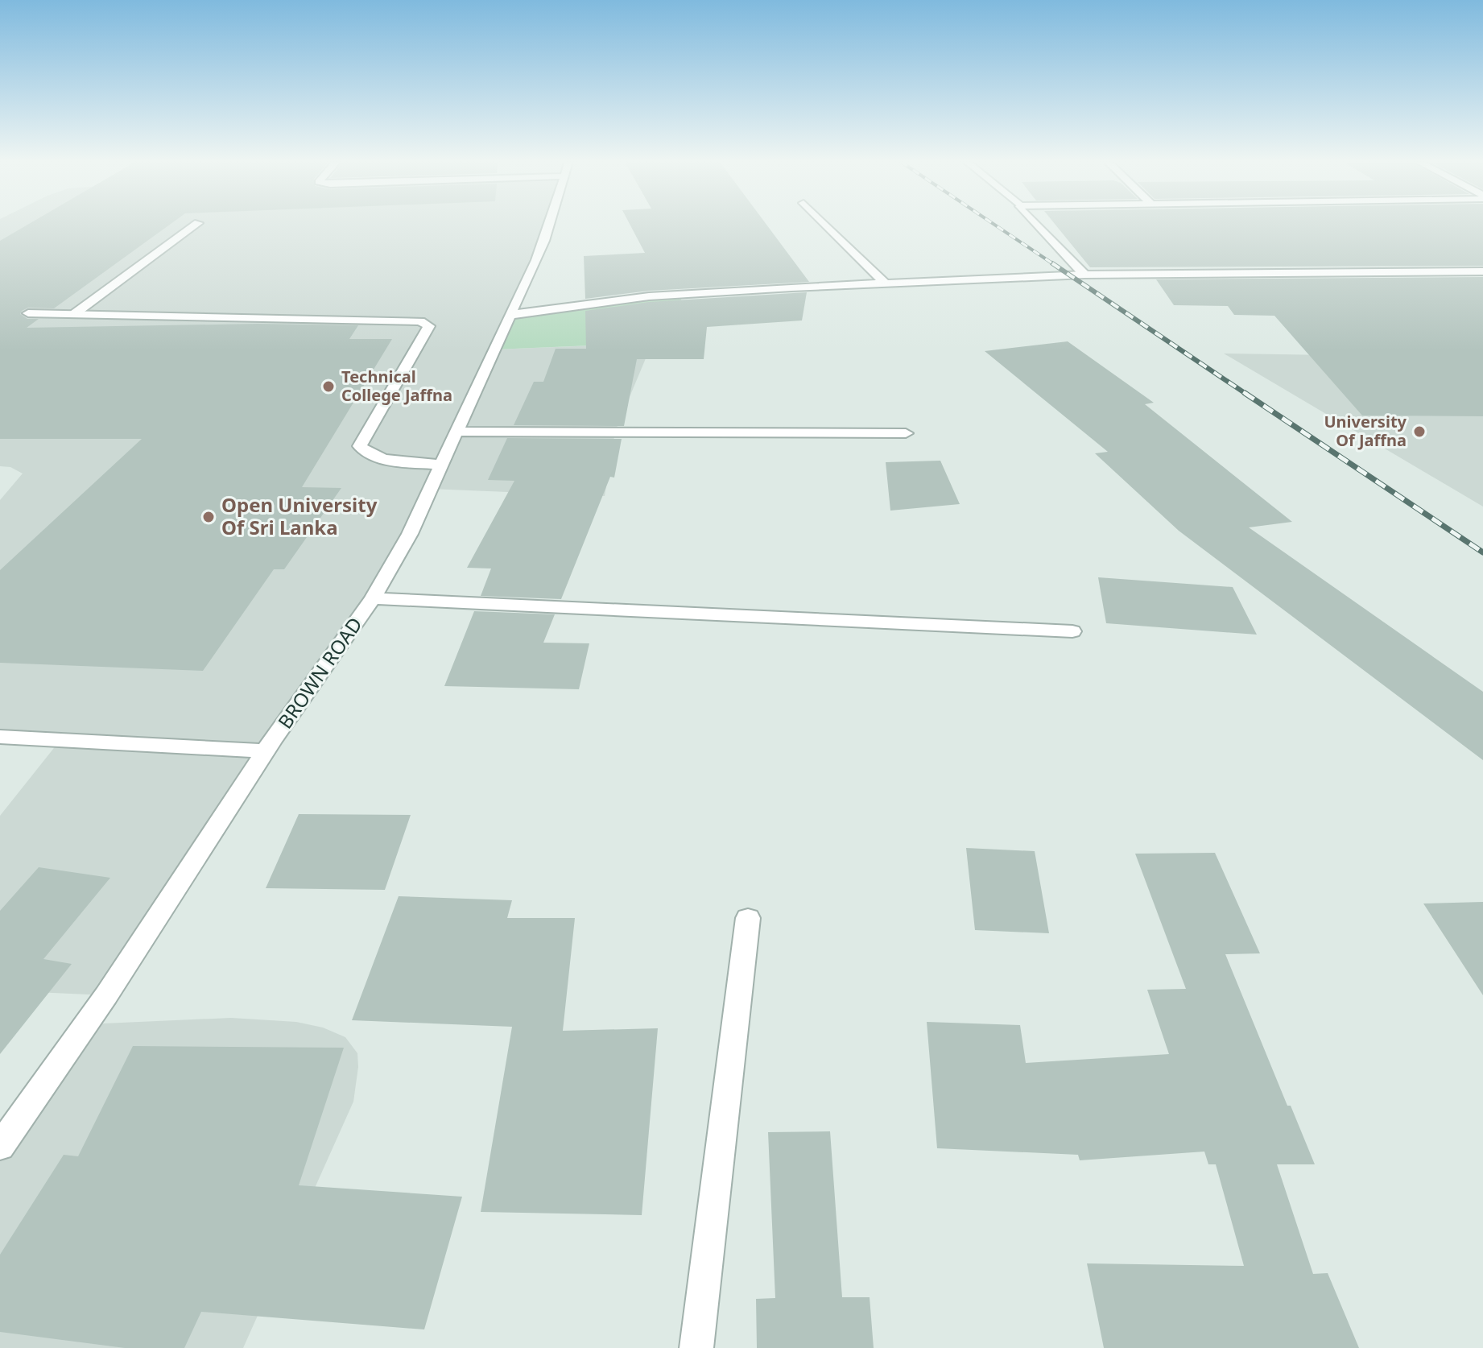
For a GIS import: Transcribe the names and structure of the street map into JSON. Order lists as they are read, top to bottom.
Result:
{
  "streets": {
    "street": ["BROWN ROAD"]
  },
  "places": ["Technical College Jaffna", "University Of Jaffna", "Open University Of Sri Lanka"]
}
